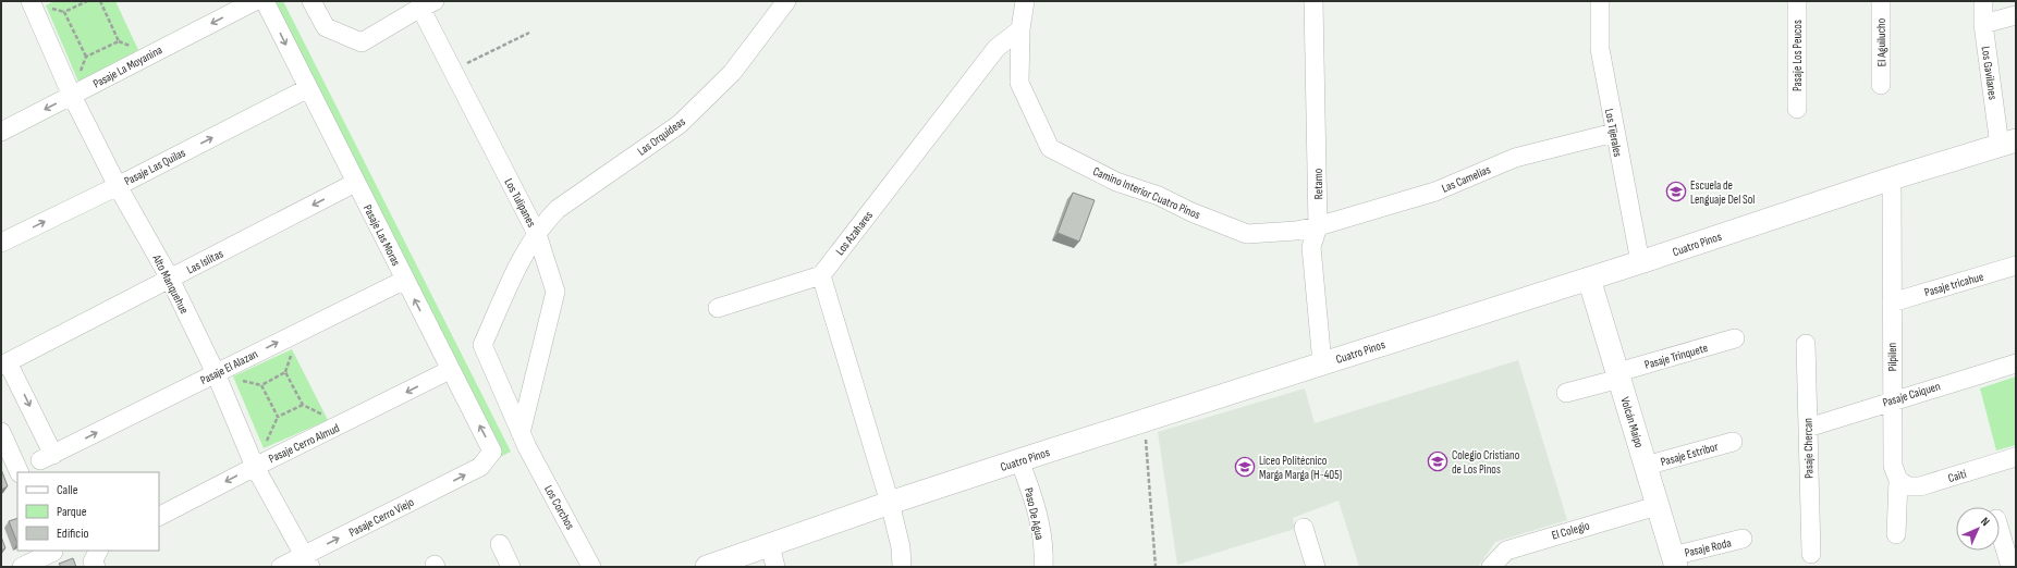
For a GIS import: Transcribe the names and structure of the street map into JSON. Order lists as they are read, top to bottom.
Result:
{
  "streets": {
    "street": [
      "El Aguilucho",
      "Pasaje Los Peucos",
      "Pasaje La Moyanina",
      "Los Gavilanes",
      "Los Tijerales",
      "Las Orquídeas",
      "Pasaje Las Quilas",
      "Las Camelias",
      "Retamo",
      "Camino Interior Cuatro Pinos",
      "Los Tulipanes",
      "Los Azahares",
      "Pasaje Las Moras",
      "Cuatro Pinos",
      "Las Islitas",
      "Alto Manquehue",
      "Pasaje tricahue",
      "Pasaje Trinquete",
      "Pilpilen",
      "Pasaje El Alazan",
      "Pasaje Caiquen",
      "Volcán Maipo",
      "Pasaje Cerro Almud",
      "Pasaje Chercan",
      "Pasaje Estribor",
      "Caiti",
      "Los Corchos",
      "Paso De Agua",
      "Pasaje Cerro Viejo",
      "El Colegio",
      "Pasaje Roda"
    ]
  },
  "crossings": [
    ["Pasaje La Moyanina", "Alto Manquehue"],
    ["Los Gavilanes", "Cuatro Pinos"],
    ["Los Tijerales", "Las Camelias"],
    ["Los Tijerales", "Cuatro Pinos"],
    ["Las Orquídeas", "Los Tulipanes"],
    ["Pasaje Las Quilas", "Pasaje Las Moras"],
    ["Pasaje Las Quilas", "Alto Manquehue"],
    ["Las Camelias", "Retamo"],
    ["Las Camelias", "Camino Interior Cuatro Pinos"],
    ["Retamo", "Camino Interior Cuatro Pinos"],
    ["Retamo", "Cuatro Pinos"],
    ["Camino Interior Cuatro Pinos", "Los Azahares"],
    ["Los Tulipanes", "Los Corchos"],
    ["Pasaje Las Moras", "Las Islitas"],
    ["Pasaje Las Moras", "Pasaje El Alazan"],
    ["Pasaje Las Moras", "Pasaje Cerro Almud"],
    ["Pasaje Las Moras", "Pasaje Cerro Viejo"],
    ["Cuatro Pinos", "Pilpilen"],
    ["Cuatro Pinos", "Volcán Maipo"],
    ["Cuatro Pinos", "Paso De Agua"],
    ["Las Islitas", "Alto Manquehue"],
    ["Las Islitas", "Pasaje El Alazan"],
    ["Alto Manquehue", "Pasaje El Alazan"],
    ["Alto Manquehue", "Pasaje Cerro Almud"],
    ["Alto Manquehue", "Pasaje Cerro Viejo"],
    ["Pasaje tricahue", "Pilpilen"],
    ["Pasaje Trinquete", "Volcán Maipo"],
    ["Pilpilen", "Pasaje Caiquen"],
    ["Pilpilen", "Caiti"],
    ["Pasaje Caiquen", "Pasaje Chercan"],
    ["Volcán Maipo", "Pasaje Estribor"],
    ["Volcán Maipo", "El Colegio"],
    ["Volcán Maipo", "Pasaje Roda"]
  ],
  "one_way": [
    "Pasaje La Moyanina",
    "Pasaje Las Quilas",
    "Las Islitas",
    "Pasaje El Alazan",
    "Pasaje Cerro Almud",
    "Pasaje Cerro Viejo"
  ],
  "places": {
    "school or university": ["Escuela de Lenguaje Del Sol", "Colegio Cristiano de Los Pinos", "Liceo Politécnico Marga Marga (H-405)"]
  },
  "legend": ["Calle", "Parque", "Edificio"],
  "north": "top right"
}
